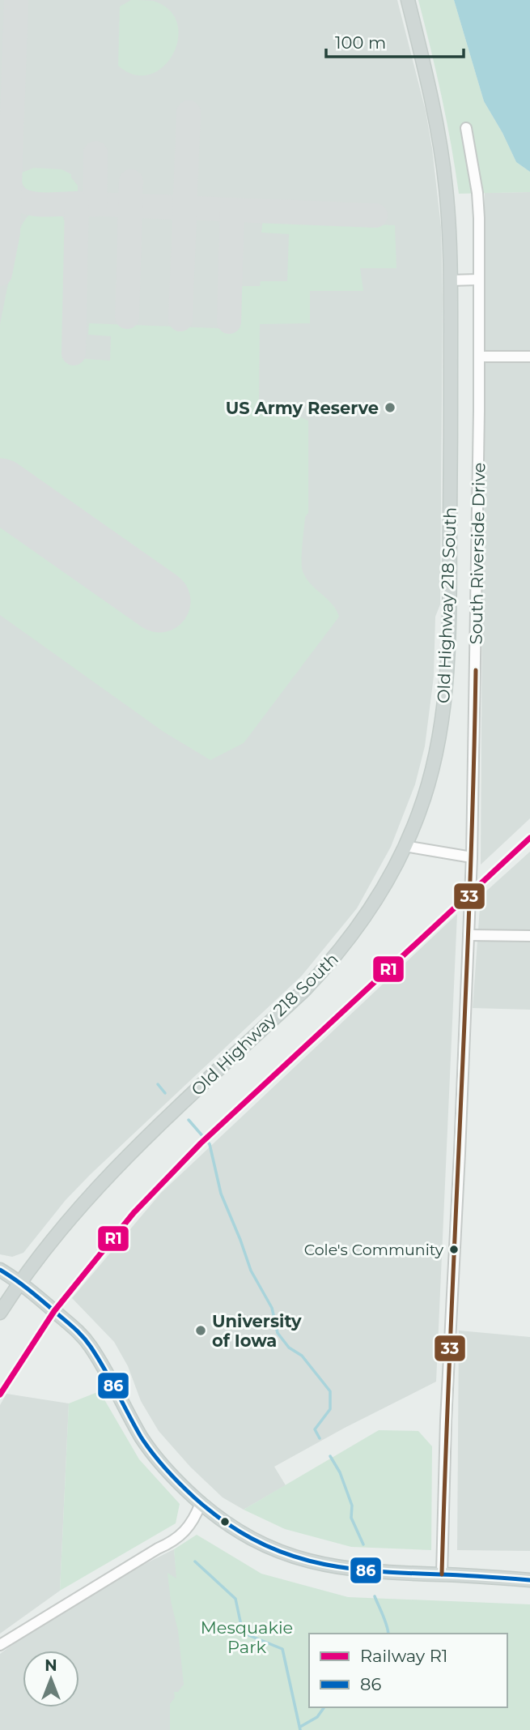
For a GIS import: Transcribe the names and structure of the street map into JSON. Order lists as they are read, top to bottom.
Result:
{
  "streets": {
    "main road": ["Old Highway 218 South"],
    "street": ["South Riverside Drive"]
  },
  "parks": ["Mesquakie Park"],
  "places": ["US Army Reserve", "Cole's Community", "University of Iowa"],
  "lines": ["transit line 33", "rail line R1", "transit line 86"],
  "legend": ["Railway R1", "86"],
  "scale_bar": "100 m",
  "north": "top"
}
